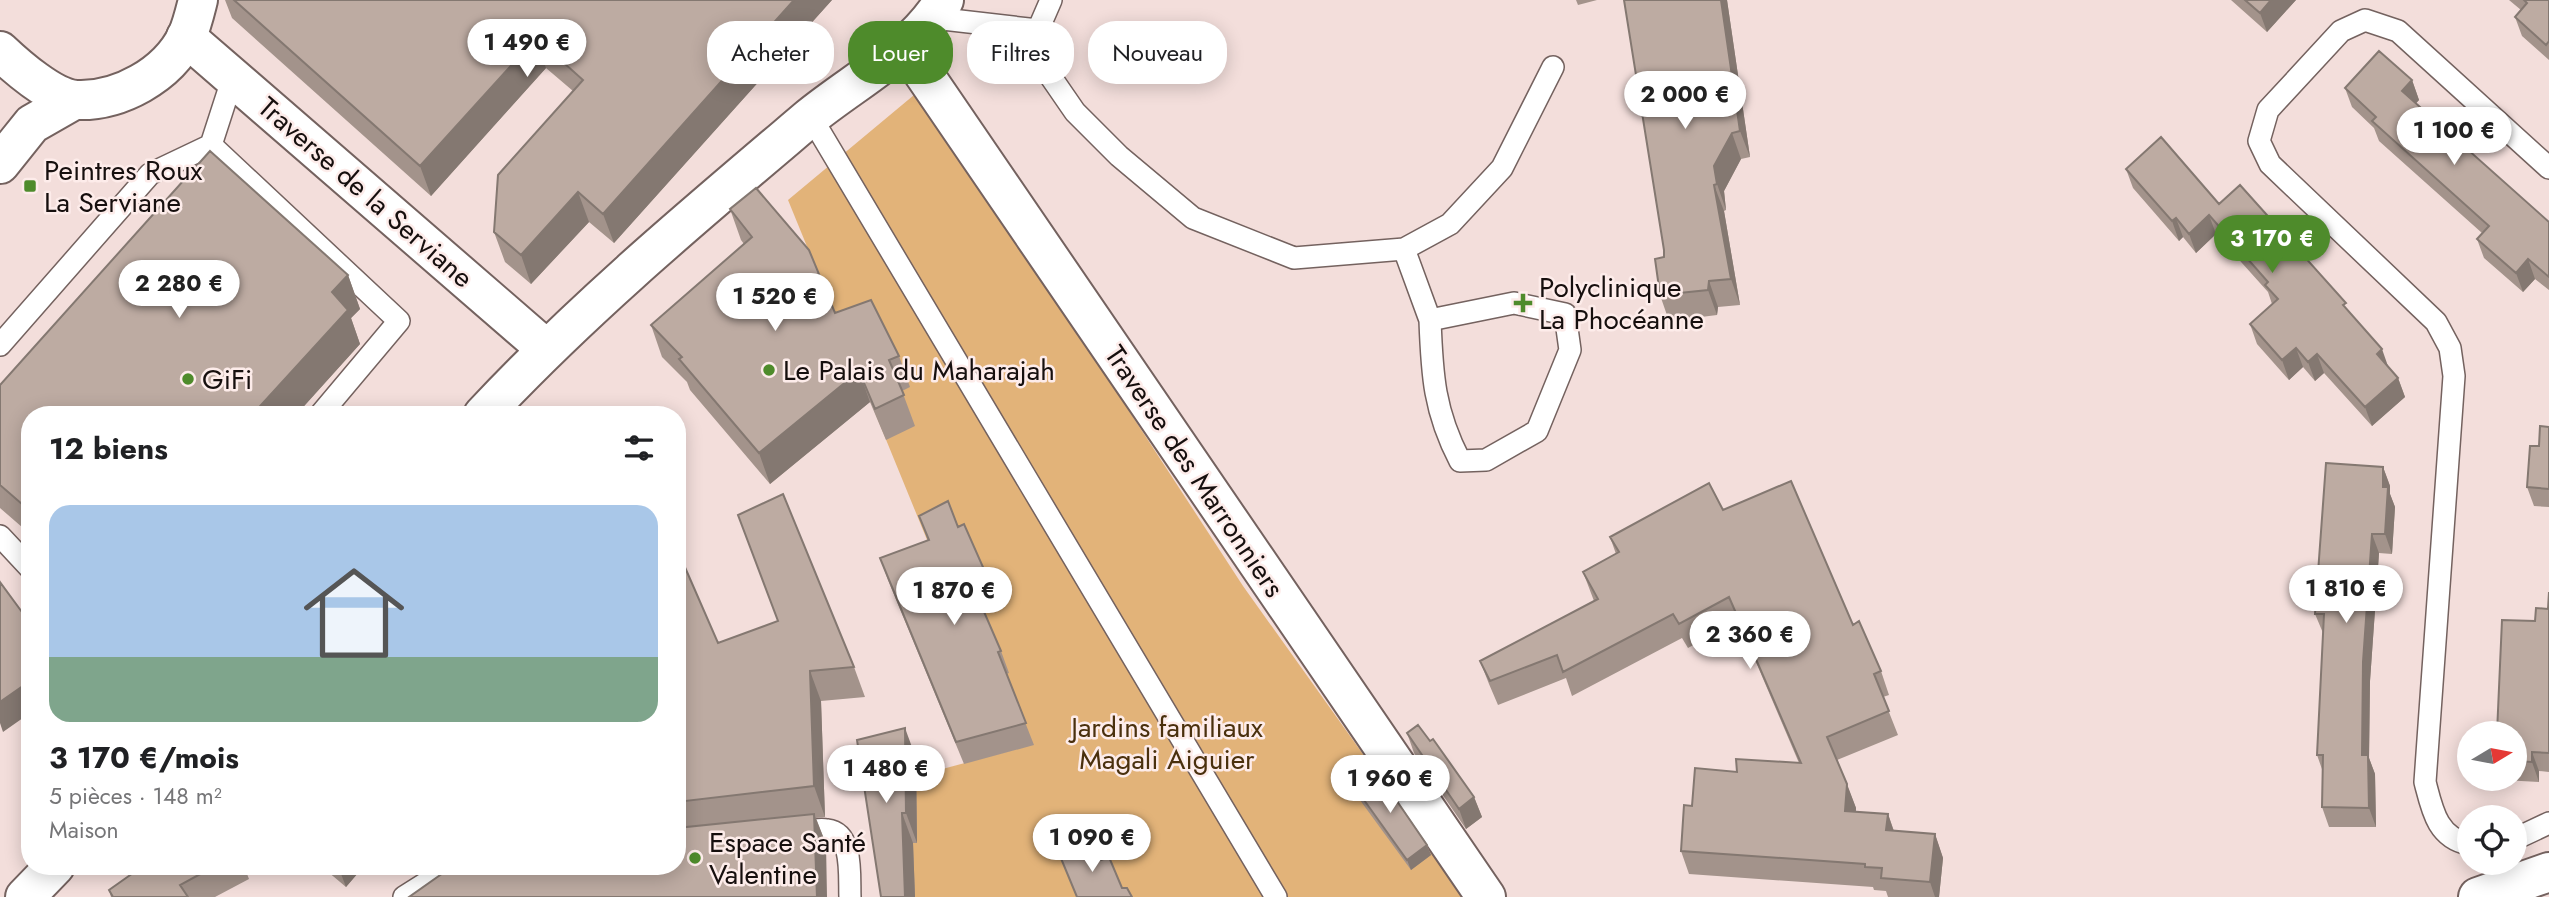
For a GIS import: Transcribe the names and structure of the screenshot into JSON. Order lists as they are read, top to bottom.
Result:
{
  "streets": {
    "street": ["Traverse de la Serviane", "Traverse des Marronniers"]
  },
  "parks": ["Jardins familiaux Magali Aiguier"],
  "places": {
    "transit": ["Peintres Roux La Serviane"],
    "health": ["Polyclinique La Phocéanne"],
    "other": ["Le Palais du Maharajah", "GiFi", "Espace Santé Valentine"]
  },
  "north": "right",
  "page": {
    "price": [
      "1 490 €",
      "2 000 €",
      "1 100 €",
      "3 170 €",
      "2 280 €",
      "1 520 €",
      "1 810 €",
      "1 870 €",
      "2 360 €",
      "1 480 €",
      "1 960 €",
      "1 090 €"
    ],
    "chip": [
      "Acheter",
      "Louer",
      "Filtres",
      "Nouveau"
    ],
    "heading": "12 biens",
    "list": [
      {
        "name": "3 170 €/mois",
        "note": "5 pièces · 148 m² · Maison"
      }
    ]
  }
}
